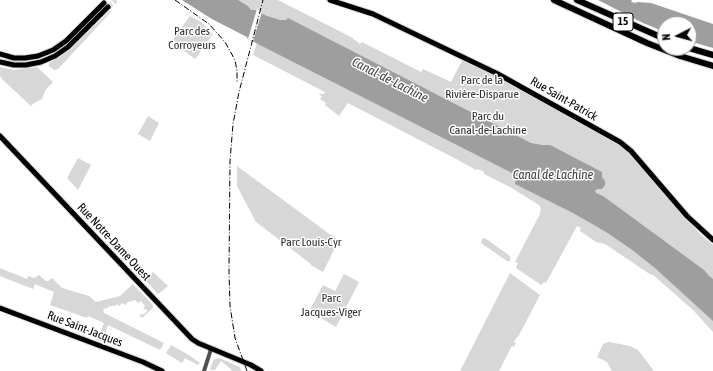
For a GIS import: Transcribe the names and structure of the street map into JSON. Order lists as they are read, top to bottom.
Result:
{
  "streets": {
    "highway": ["15"],
    "main road": ["Rue Saint-Patrick", "Rue Notre-Dame Ouest", "Rue Saint-Jacques"]
  },
  "water": ["Canal-de-Lachine", "Canal de Lachine"],
  "parks": [
    "Parc des Corroyeurs",
    "Parc de la Rivière-Disparue",
    "Parc du Canal-de-Lachine",
    "Parc Louis-Cyr",
    "Parc Jacques-Viger"
  ],
  "north": "left"
}
